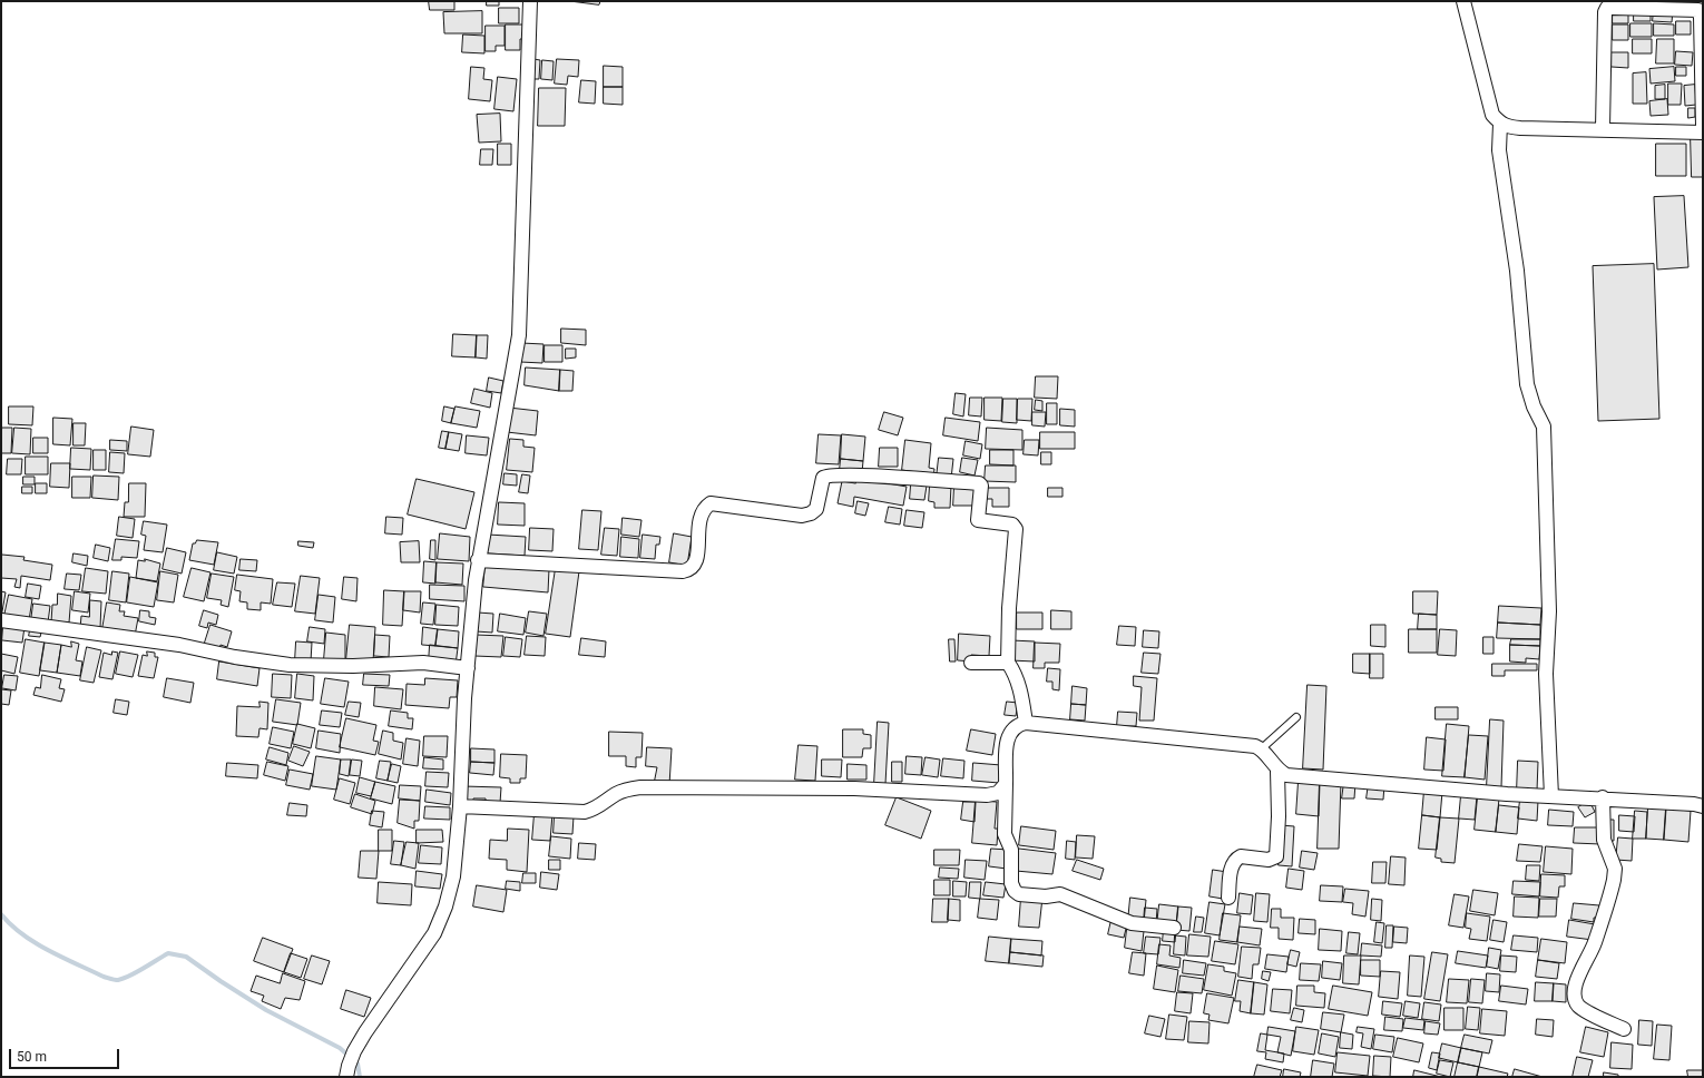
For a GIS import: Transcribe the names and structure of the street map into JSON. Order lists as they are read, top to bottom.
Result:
{
  "scale_bar": "50 m"
}
